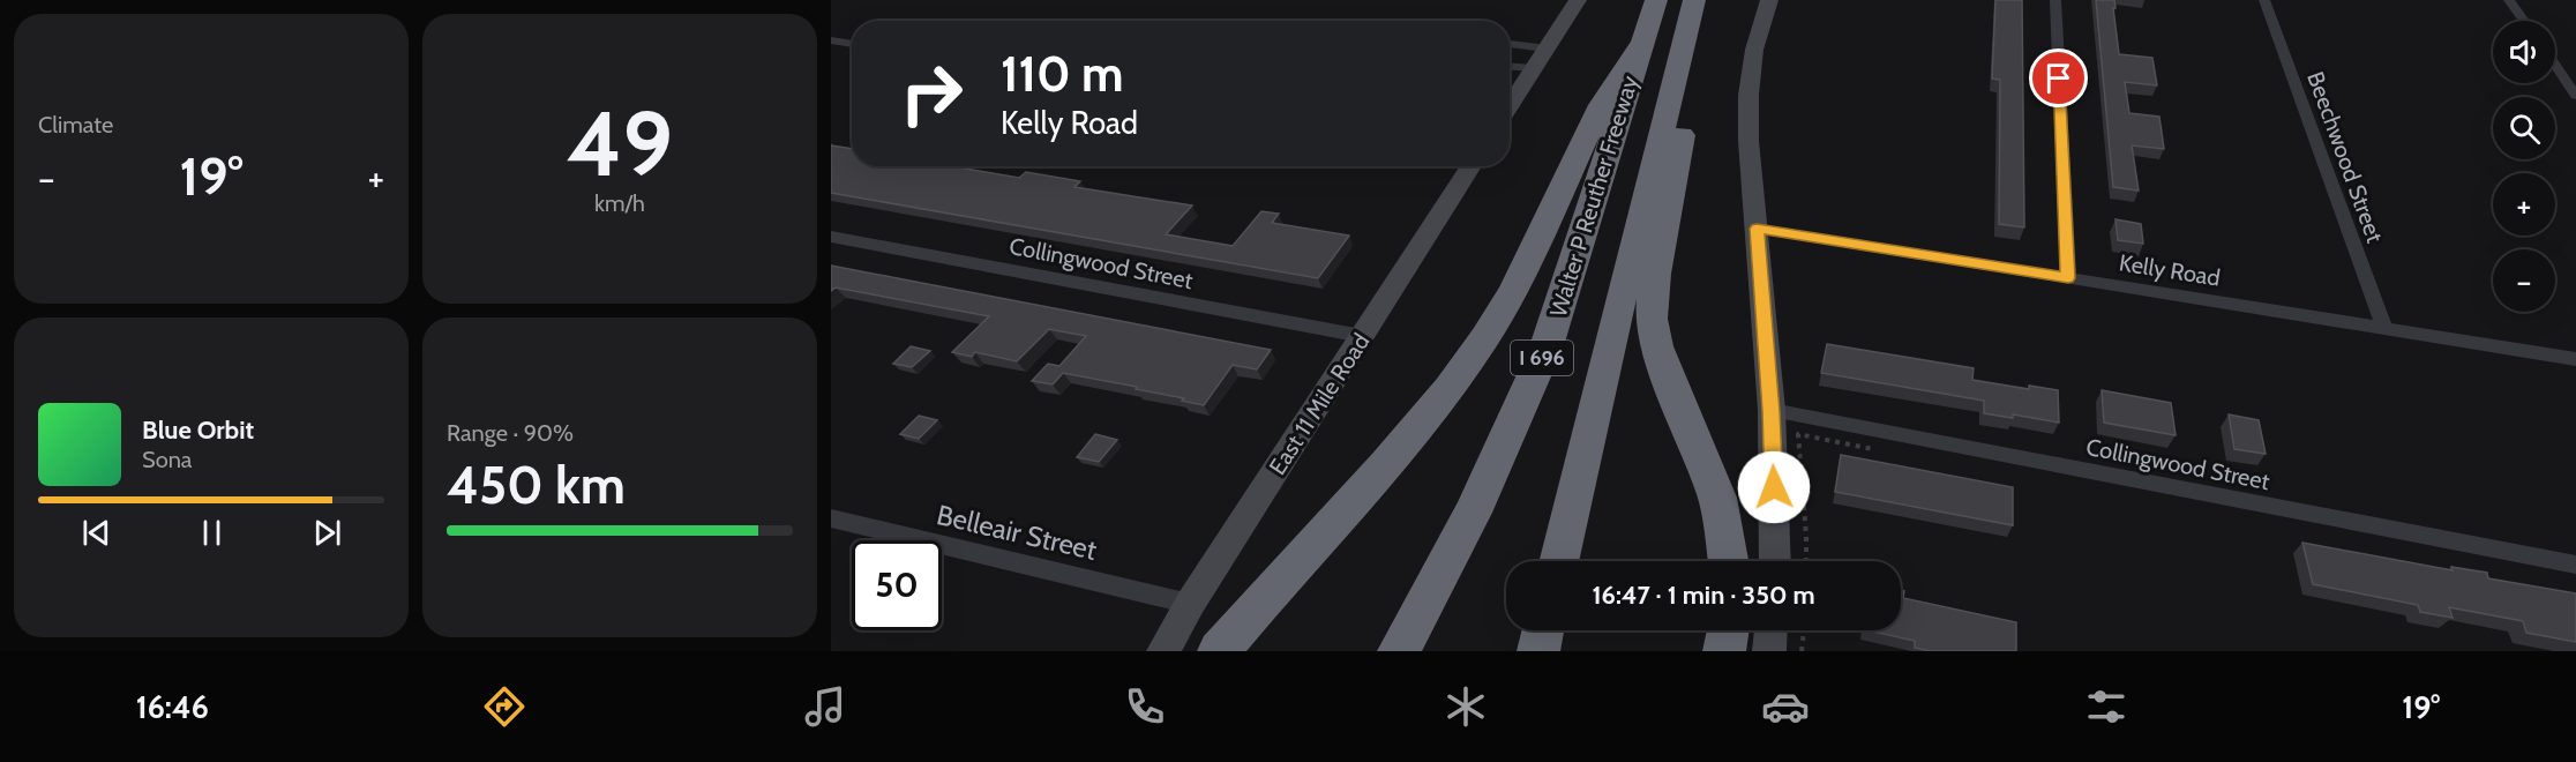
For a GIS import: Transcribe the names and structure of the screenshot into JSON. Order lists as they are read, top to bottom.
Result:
{
  "streets": {
    "highway": ["Walter P Reuther Freeway", "I 696"],
    "main road": ["East 11 Mile Road"],
    "street": [
      "Beechwood Street",
      "Collingwood Street",
      "Kelly Road",
      "Belleair Street"
    ]
  },
  "crossings": [
    ["Beechwood Street", "Kelly Road"],
    ["Collingwood Street", "East 11 Mile Road"],
    ["East 11 Mile Road", "Belleair Street"]
  ],
  "page": {
    "tile": [
      "Climate",
      ["49", "km/h"],
      ["Range · 90%", "450 km"]
    ],
    "map_buttons": ["+", "−"],
    "turn": ["110 m", "Kelly Road"],
    "heat": ["−", "19°", "+"],
    "song": ["Blue Orbit", "Sona"],
    "limit": "50",
    "trip": "16:47 · 1 min · 350 m",
    "tabs": ["16:46", "19°"]
  }
}
